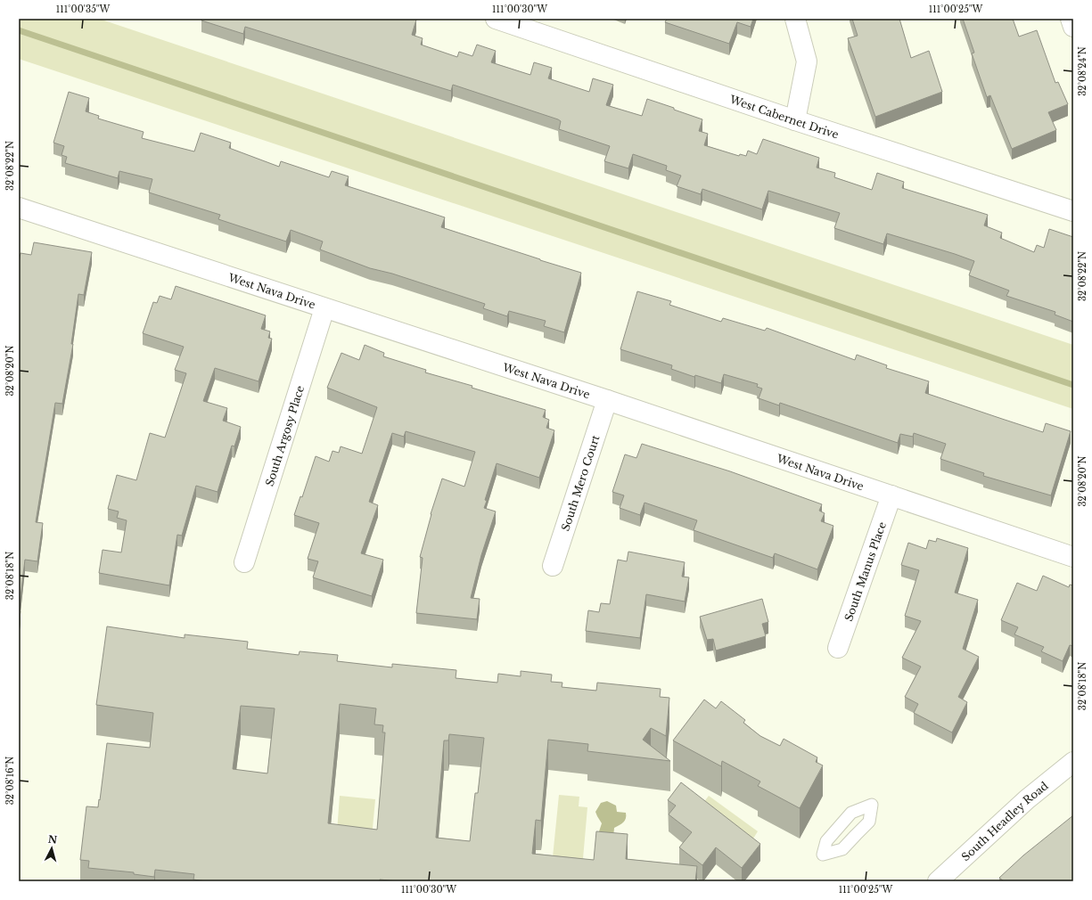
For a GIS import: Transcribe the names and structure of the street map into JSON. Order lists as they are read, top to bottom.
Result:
{
  "streets": {
    "street": [
      "West Cabernet Drive",
      "West Nava Drive",
      "South Argosy Place",
      "South Mero Court",
      "South Manus Place",
      "South Headley Road"
    ]
  },
  "crossings": [
    ["West Nava Drive", "South Argosy Place"],
    ["West Nava Drive", "South Mero Court"],
    ["West Nava Drive", "South Manus Place"]
  ],
  "north": "top",
  "coordinates": [
    "111°00'35\"W",
    "111°00'30\"W",
    "111°00'25\"W",
    "32°08'24\"N",
    "32°08'22\"N",
    "32°08'20\"N",
    "32°08'18\"N",
    "32°08'16\"N"
  ]
}
